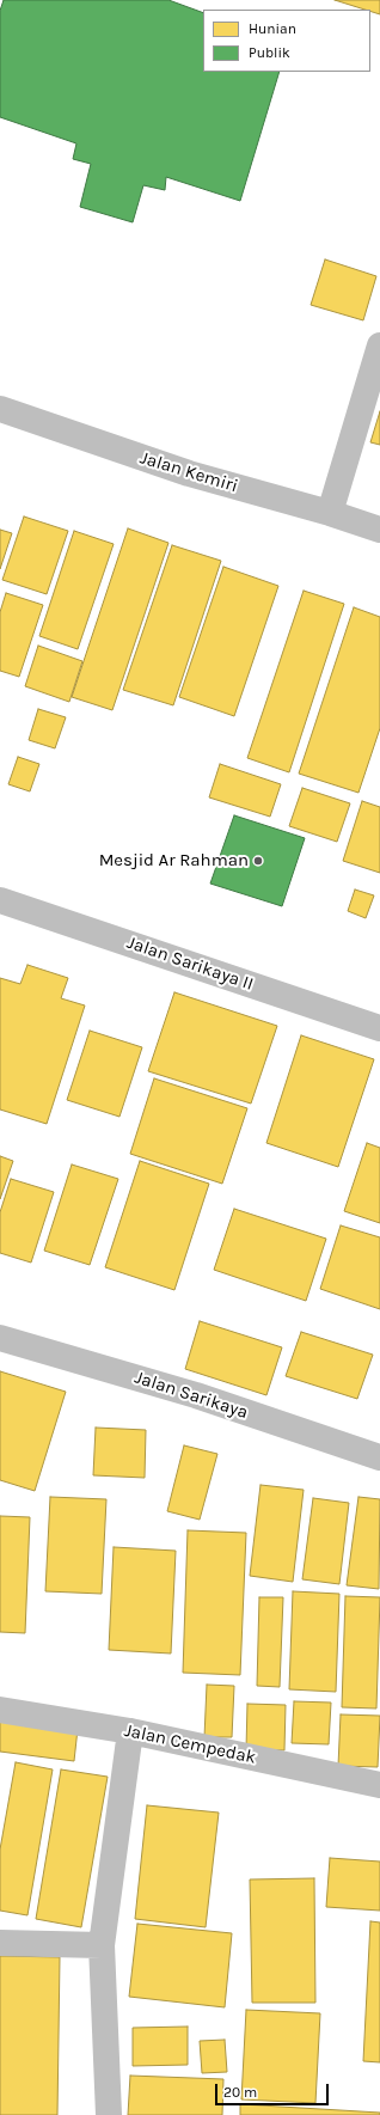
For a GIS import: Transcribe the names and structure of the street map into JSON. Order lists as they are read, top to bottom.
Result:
{
  "streets": {
    "street": [
      "Jalan Kemiri",
      "Jalan Sarikaya II",
      "Jalan Sarikaya",
      "Jalan Cempedak"
    ]
  },
  "places": ["Mesjid Ar Rahman"],
  "legend": ["Hunian", "Publik"],
  "scale_bar": "20 m"
}
